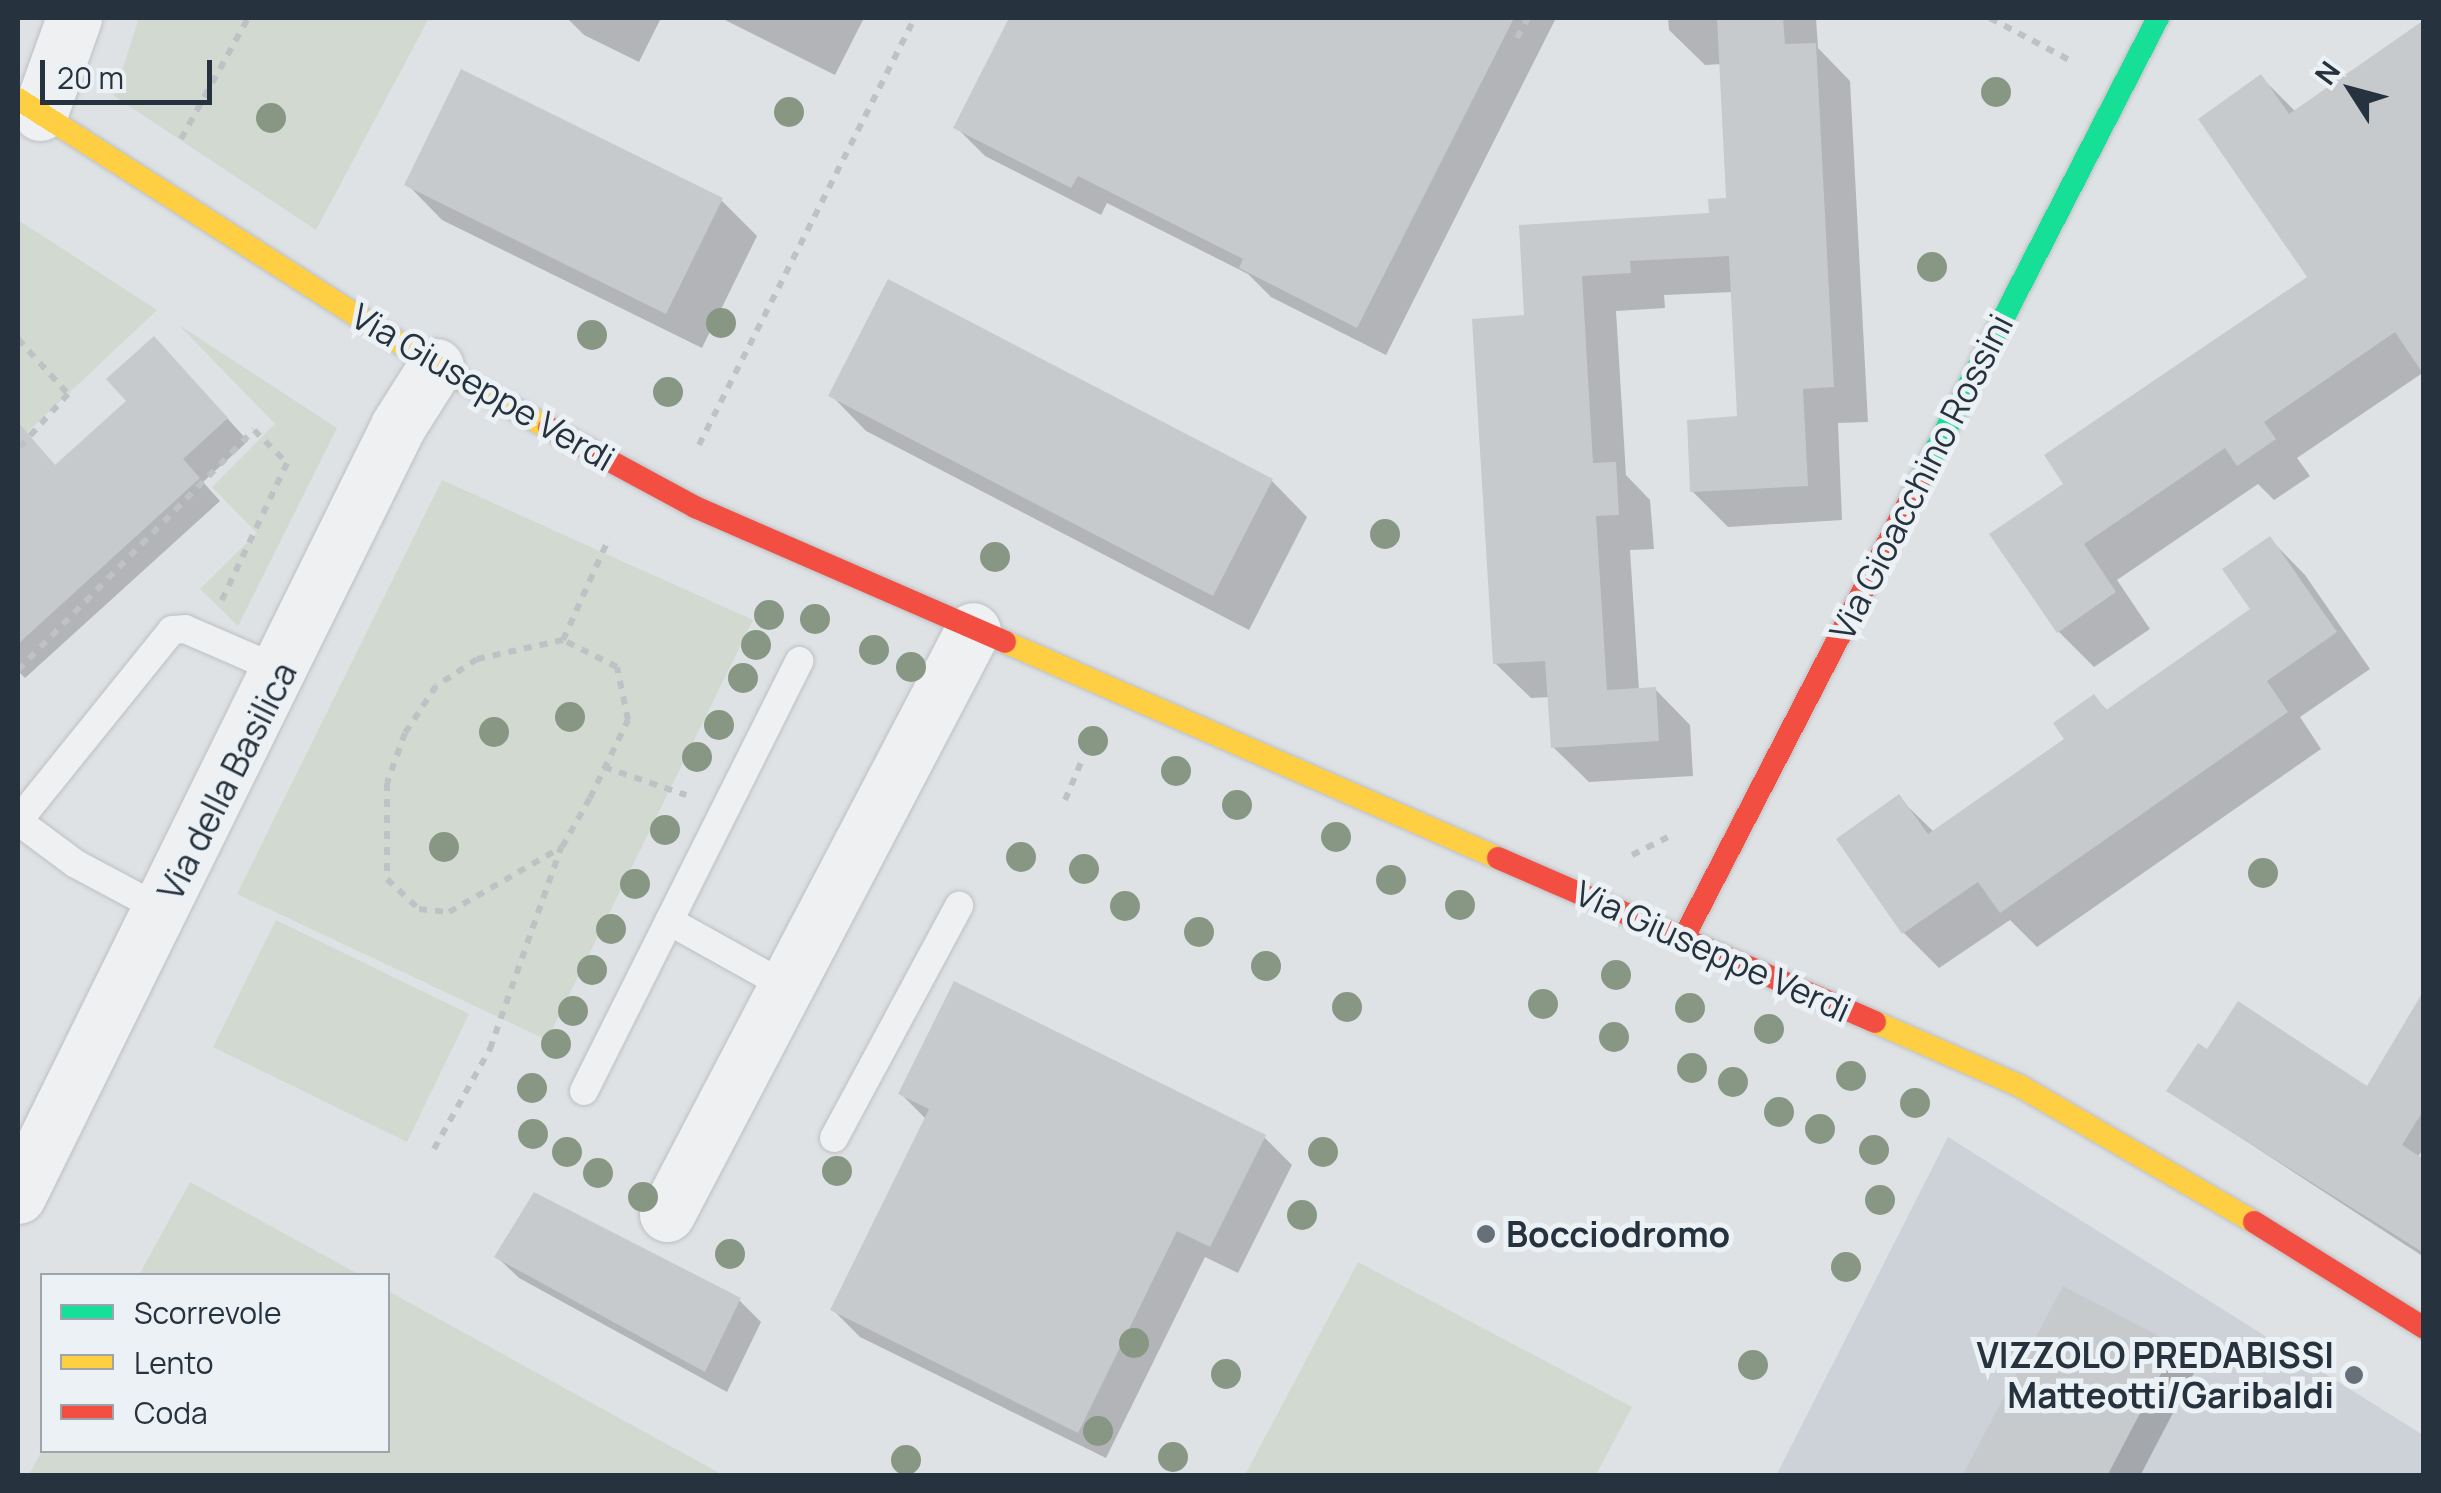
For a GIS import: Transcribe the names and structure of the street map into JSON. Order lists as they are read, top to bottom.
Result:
{
  "streets": {
    "street": ["Via Giuseppe Verdi", "Via Gioacchino Rossini", "Via della Basilica"]
  },
  "crossings": [
    ["Via Giuseppe Verdi", "Via Gioacchino Rossini"],
    ["Via Giuseppe Verdi", "Via della Basilica"]
  ],
  "places": ["Bocciodromo", "VIZZOLO PREDABISSI Matteotti/Garibaldi"],
  "legend": ["Scorrevole", "Lento", "Coda"],
  "scale_bar": "20 m",
  "north": "top left"
}
